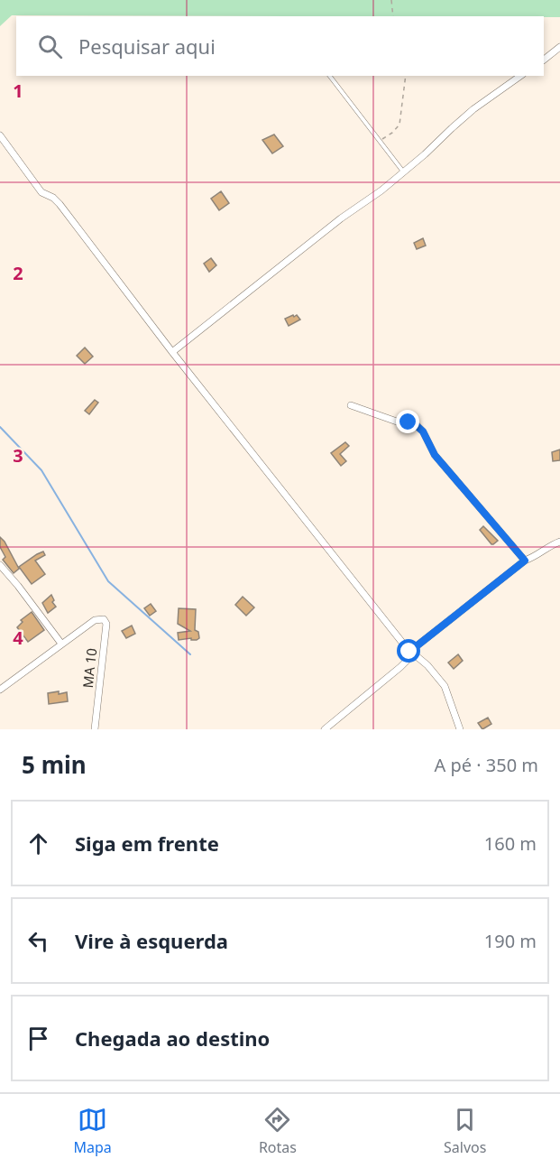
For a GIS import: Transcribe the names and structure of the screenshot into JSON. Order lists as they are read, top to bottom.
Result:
{
  "streets": {
    "street": ["MA 10"]
  },
  "page": {
    "search": "Pesquisar aqui",
    "heading": ["5 min", "A pé · 350 m"],
    "list": [
      ["Siga em frente", "160 m"],
      ["Vire à esquerda", "190 m"],
      "Chegada ao destino"
    ],
    "nav": ["Mapa", "Rotas", "Salvos"]
  },
  "grid": {
    "rows": [
      "1",
      "2",
      "3",
      "4"
    ]
  }
}
